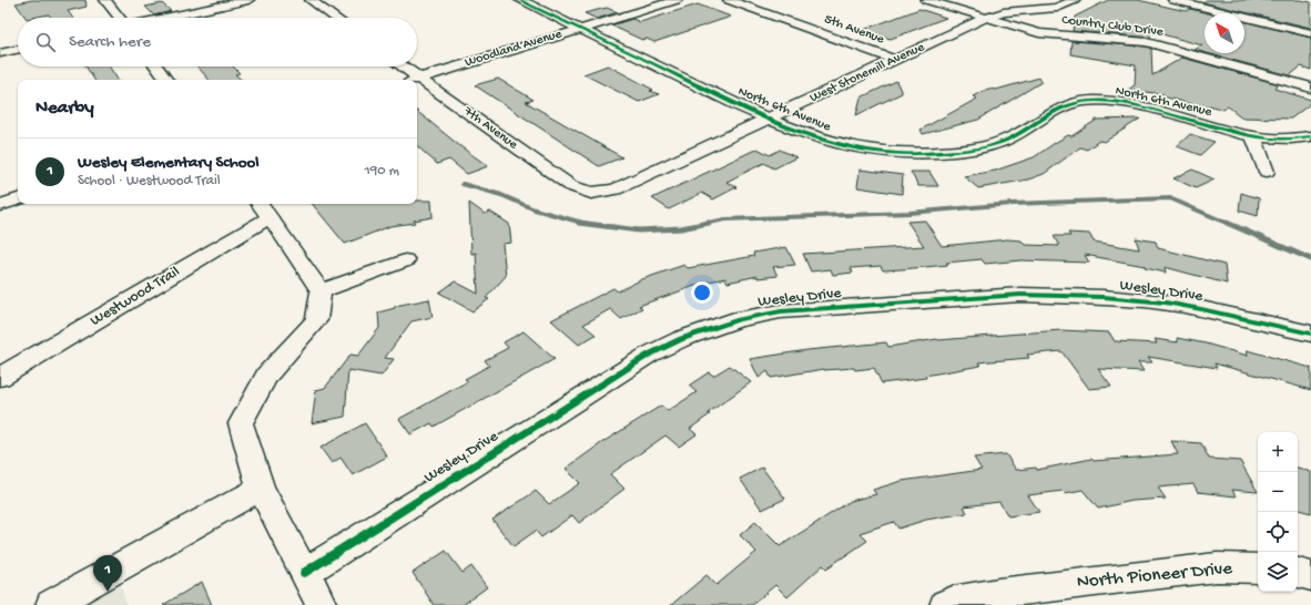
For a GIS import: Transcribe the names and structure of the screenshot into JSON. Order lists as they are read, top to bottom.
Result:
{
  "streets": {
    "street": [
      "Country Club Drive",
      "5th Avenue",
      "Woodland Avenue",
      "West Stonemill Avenue",
      "North 6th Avenue",
      "7th Avenue",
      "Wesley Drive",
      "Westwood Trail",
      "North Pioneer Drive"
    ]
  },
  "crossings": [
    ["Country Club Drive", "West Stonemill Avenue"],
    ["5th Avenue", "West Stonemill Avenue"],
    ["Woodland Avenue", "North 6th Avenue"],
    ["Woodland Avenue", "7th Avenue"],
    ["West Stonemill Avenue", "North 6th Avenue"],
    ["West Stonemill Avenue", "7th Avenue"]
  ],
  "north": "top left",
  "page": {
    "search": "Search here",
    "heading": "Nearby",
    "list": [
      {
        "mark": "1",
        "name": "Wesley Elementary School",
        "note": "School · Westwood Trail",
        "value": "190 m"
      }
    ],
    "map_buttons": ["+", "−"],
    "pins": "1"
  }
}
